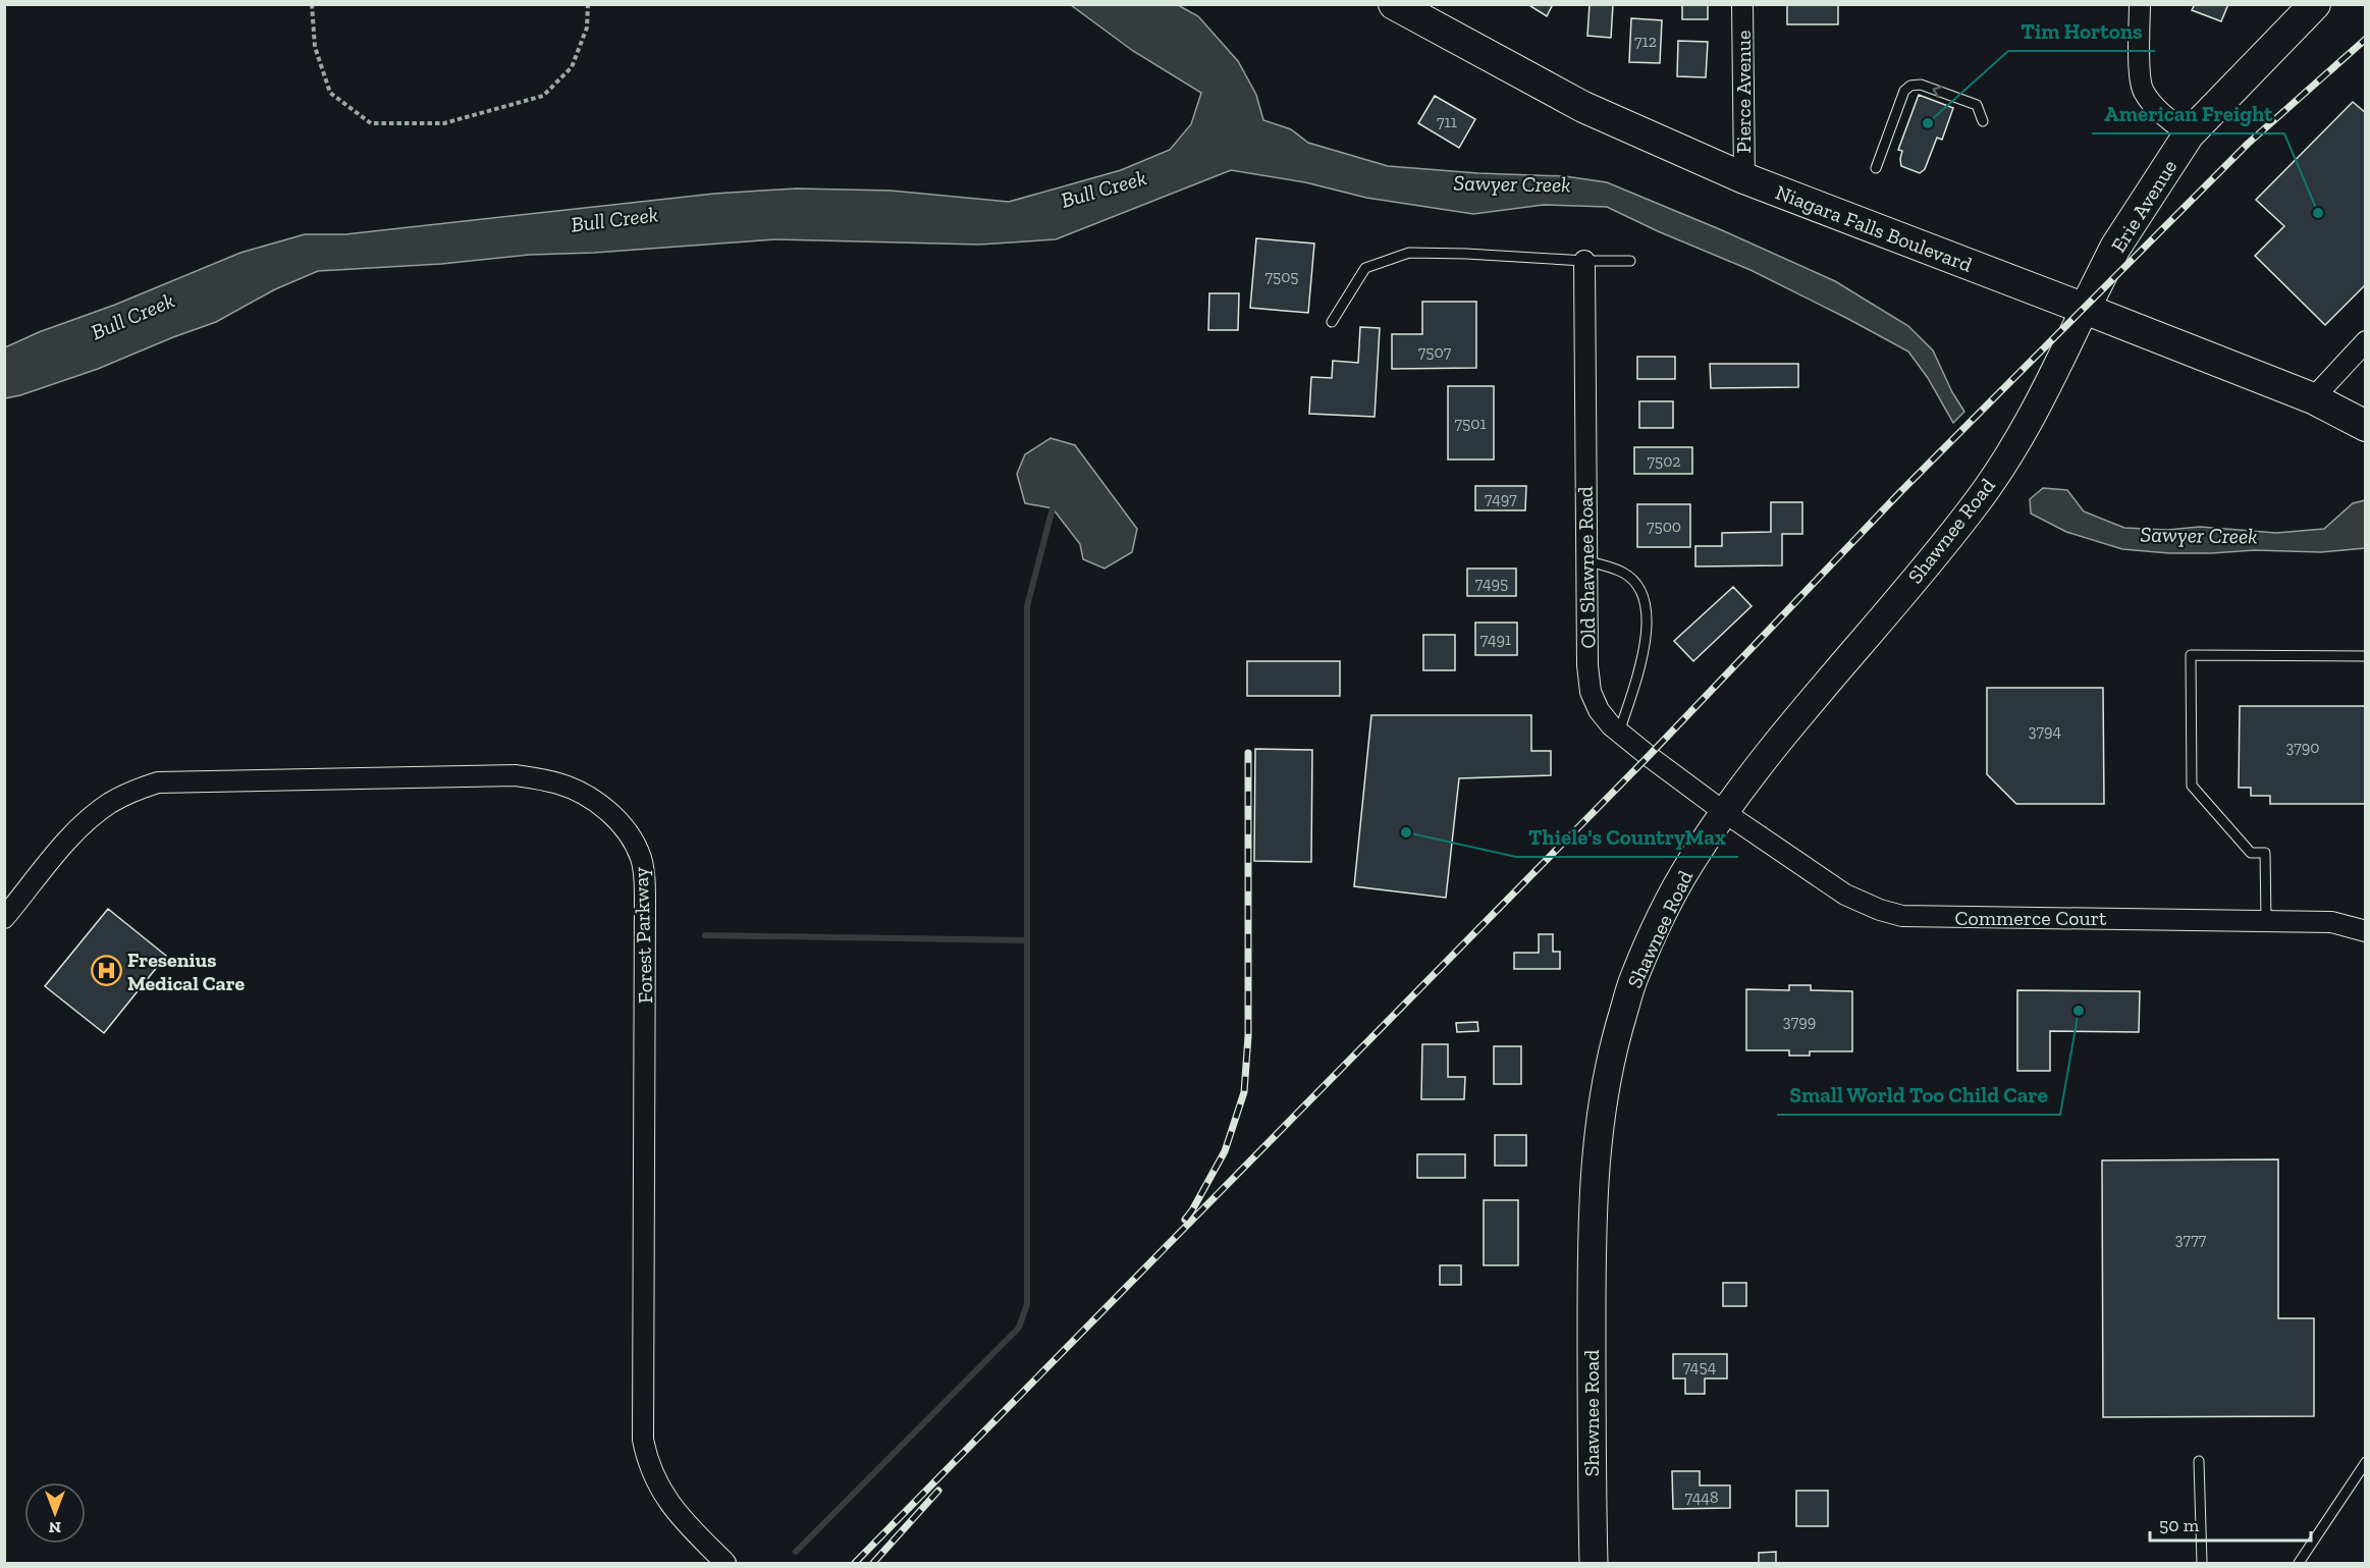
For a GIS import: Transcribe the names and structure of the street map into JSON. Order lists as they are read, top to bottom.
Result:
{
  "streets": {
    "main road": ["Erie Avenue", "Niagara Falls Boulevard", "Shawnee Road"],
    "street": [
      "Pierce Avenue",
      "Old Shawnee Road",
      "Commerce Court",
      "Forest Parkway"
    ]
  },
  "crossings": [
    ["Pierce Avenue", "Niagara Falls Boulevard"],
    ["Erie Avenue", "Niagara Falls Boulevard"],
    ["Erie Avenue", "Shawnee Road"],
    ["Niagara Falls Boulevard", "Shawnee Road"],
    ["Shawnee Road", "Old Shawnee Road"],
    ["Shawnee Road", "Commerce Court"],
    ["Old Shawnee Road", "Commerce Court"]
  ],
  "water": ["Sawyer Creek", "Bull Creek"],
  "places": {
    "other": [
      "Tim Hortons",
      "American Freight",
      "Thiele's CountryMax",
      "Small World Too Child Care"
    ],
    "hospital": ["Fresenius Medical Care"]
  },
  "house_numbers": [
    "712",
    "711",
    "7505",
    "7507",
    "7501",
    "7502",
    "7497",
    "7500",
    "7495",
    "7491",
    "3794",
    "3790",
    "3799",
    "3777",
    "7454",
    "7448"
  ],
  "scale_bar": "50 m",
  "north": "bottom"
}
